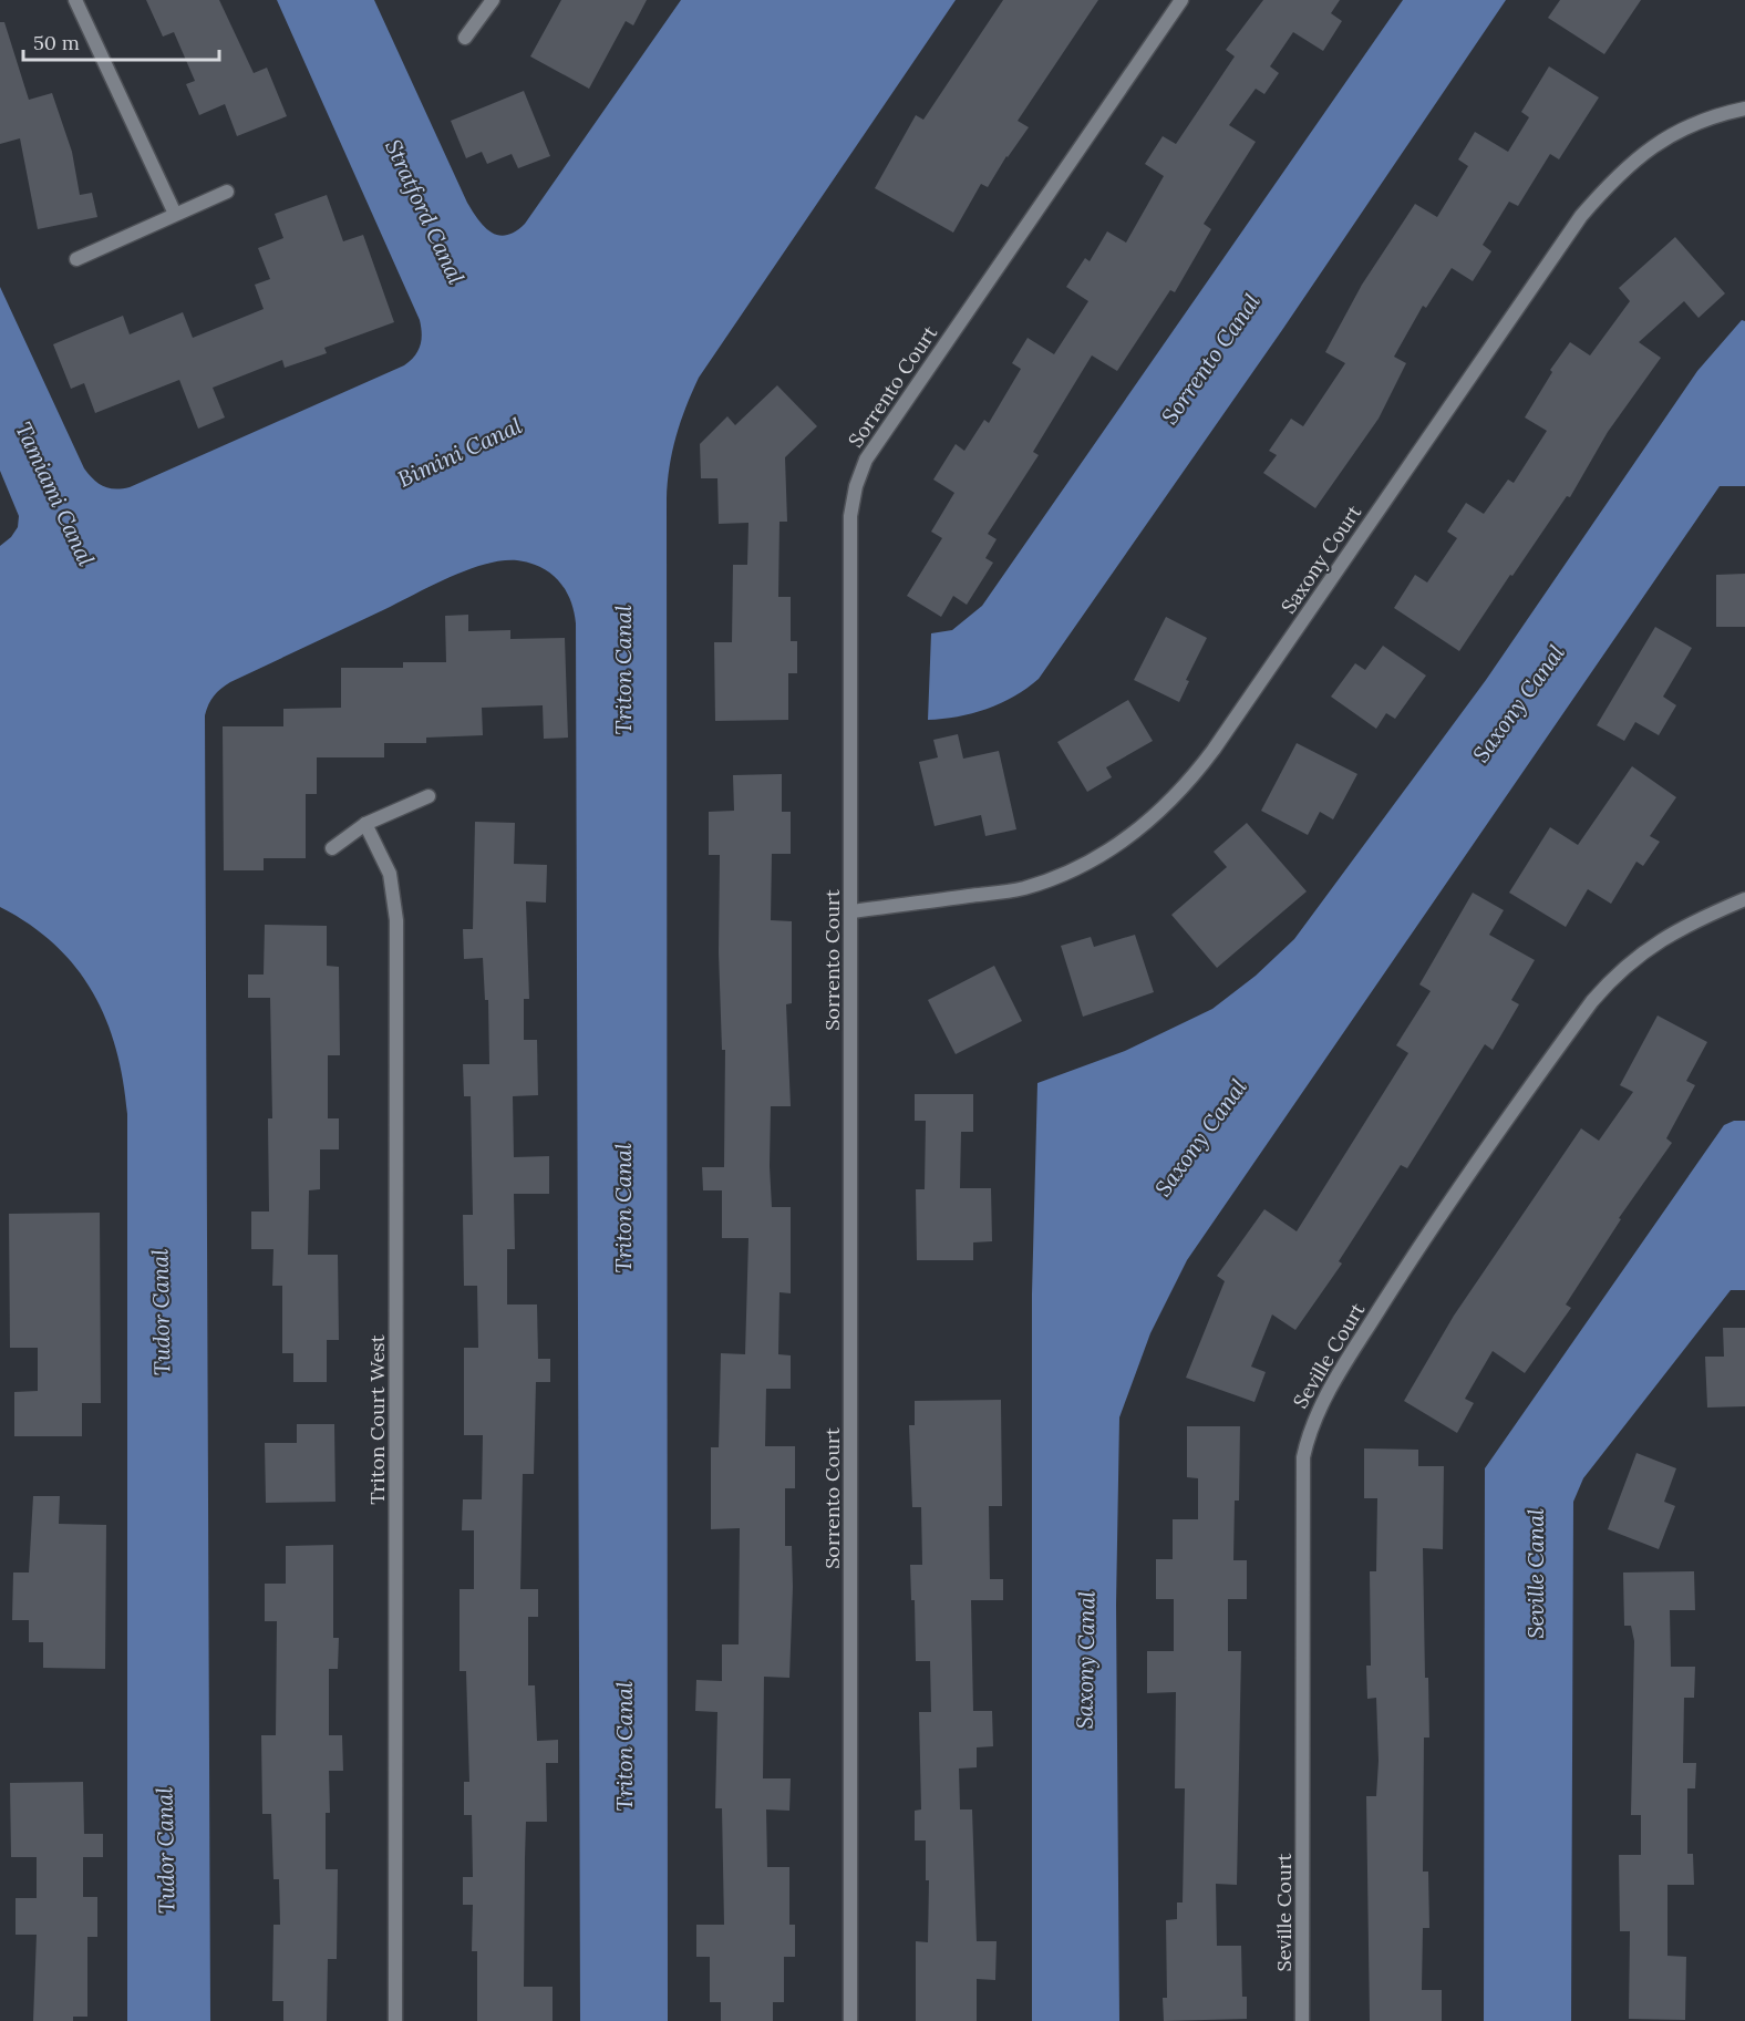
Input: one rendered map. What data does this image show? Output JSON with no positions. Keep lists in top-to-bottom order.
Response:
{
  "streets": {
    "street": [
      "Sorrento Court",
      "Saxony Court",
      "Seville Court",
      "Triton Court West"
    ]
  },
  "crossings": [
    ["Sorrento Court", "Saxony Court"]
  ],
  "water": [
    "Stratford Canal",
    "Sorrento Canal",
    "Bimini Canal",
    "Tamiami Canal",
    "Triton Canal",
    "Saxony Canal",
    "Tudor Canal",
    "Seville Canal"
  ],
  "scale_bar": "50 m"
}
